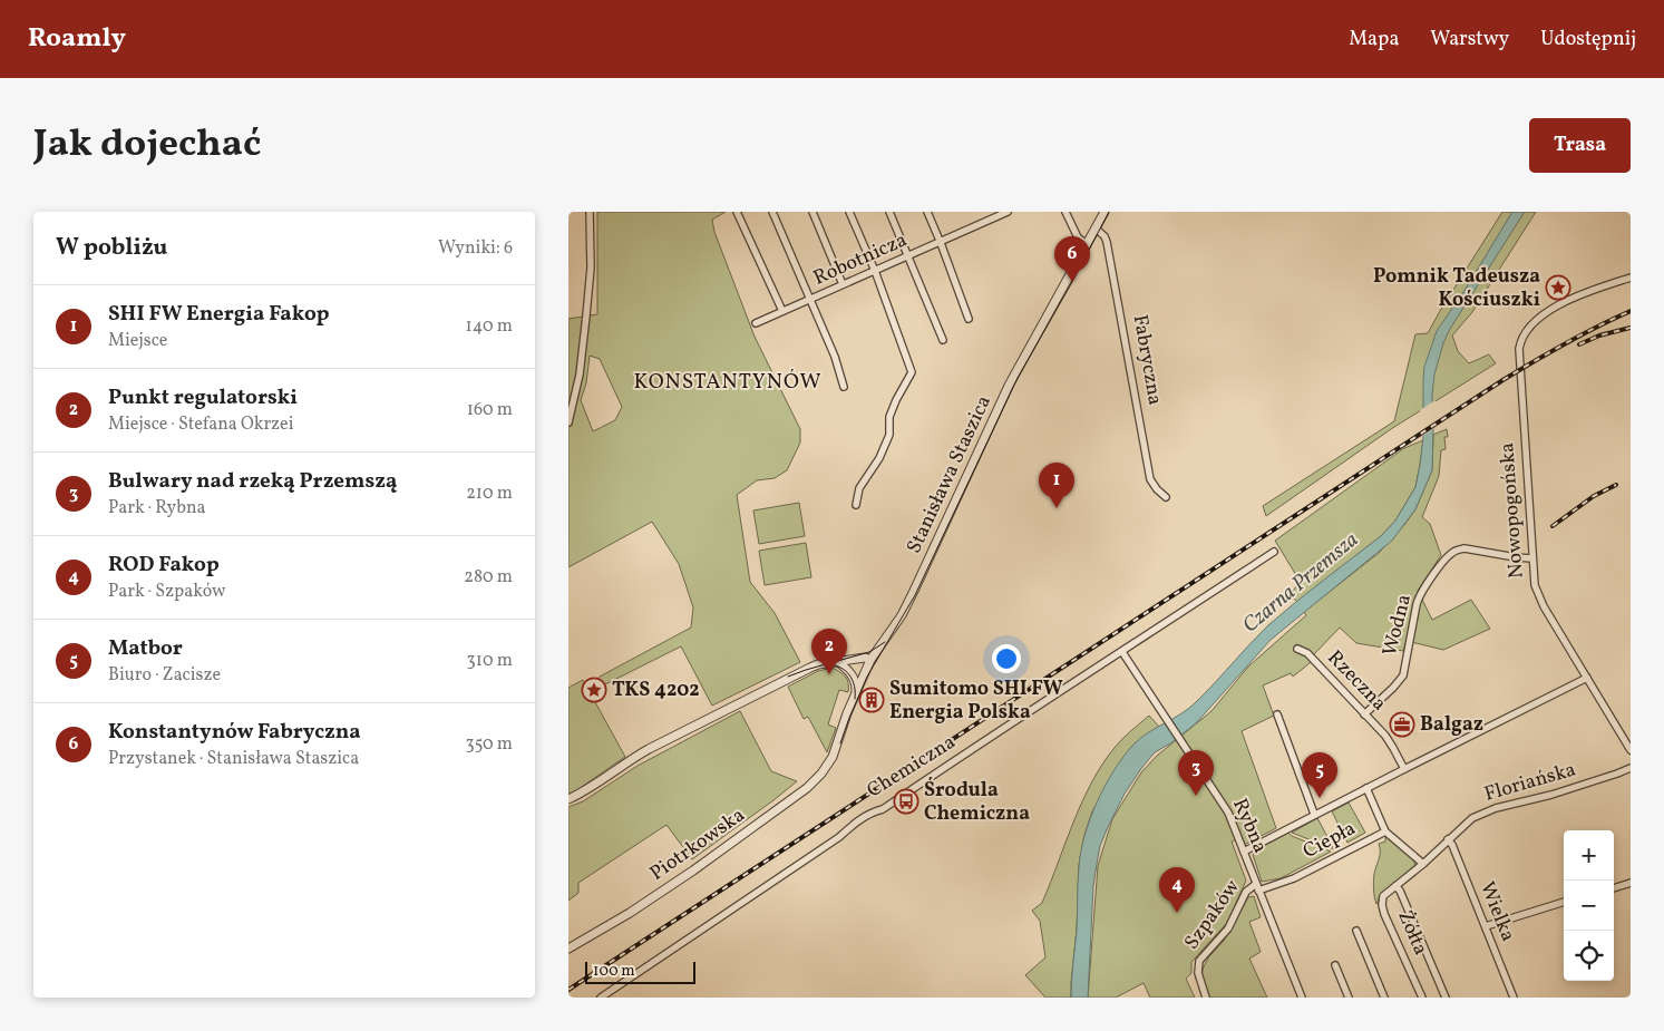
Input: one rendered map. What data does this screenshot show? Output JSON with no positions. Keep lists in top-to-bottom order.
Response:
{
  "streets": {
    "street": [
      "Robotnicza",
      "Fabryczna",
      "Stanisława Staszica",
      "Nowopogońska",
      "Wodna",
      "Rzeczna",
      "Chemiczna",
      "Floriańska",
      "Rybna",
      "Ciepła",
      "Piotrkowska",
      "Wielka",
      "Szpaków",
      "Żółta"
    ]
  },
  "crossings": [
    ["Fabryczna", "Stanisława Staszica"],
    ["Stanisława Staszica", "Piotrkowska"],
    ["Nowopogońska", "Wodna"],
    ["Wodna", "Rzeczna"],
    ["Chemiczna", "Rybna"],
    ["Floriańska", "Wielka"],
    ["Floriańska", "Żółta"],
    ["Rybna", "Ciepła"],
    ["Rybna", "Szpaków"],
    ["Ciepła", "Szpaków"]
  ],
  "districts": ["KONSTANTYNÓW"],
  "water": ["Czarna Przemsza"],
  "places": {
    "place": ["Pomnik Tadeusza Kościuszki", "TKS 4202"],
    "building": ["Sumitomo SHI FW Energia Polska"],
    "office": ["Balgaz"],
    "bus stop": ["Środula Chemiczna"]
  },
  "scale_bar": "100 m",
  "page": {
    "header": "Roamly",
    "nav": ["Mapa", "Warstwy", "Udostępnij"],
    "title": "Jak dojechać",
    "buttons": "Trasa",
    "heading": ["W pobliżu", "Wyniki: 6"],
    "pins": [
      "6",
      "1",
      "2",
      "3",
      "5",
      "4"
    ],
    "list": [
      {
        "mark": "1",
        "name": "SHI FW Energia Fakop",
        "note": "Miejsce",
        "value": "140 m"
      },
      {
        "mark": "2",
        "name": "Punkt regulatorski",
        "note": "Miejsce · Stefana Okrzei",
        "value": "160 m"
      },
      {
        "mark": "3",
        "name": "Bulwary nad rzeką Przemszą",
        "note": "Park · Rybna",
        "value": "210 m"
      },
      {
        "mark": "4",
        "name": "ROD Fakop",
        "note": "Park · Szpaków",
        "value": "280 m"
      },
      {
        "mark": "5",
        "name": "Matbor",
        "note": "Biuro · Zacisze",
        "value": "310 m"
      },
      {
        "mark": "6",
        "name": "Konstantynów Fabryczna",
        "note": "Przystanek · Stanisława Staszica",
        "value": "350 m"
      }
    ],
    "map_buttons": ["+", "−"],
    "scale": "100 m"
  }
}
